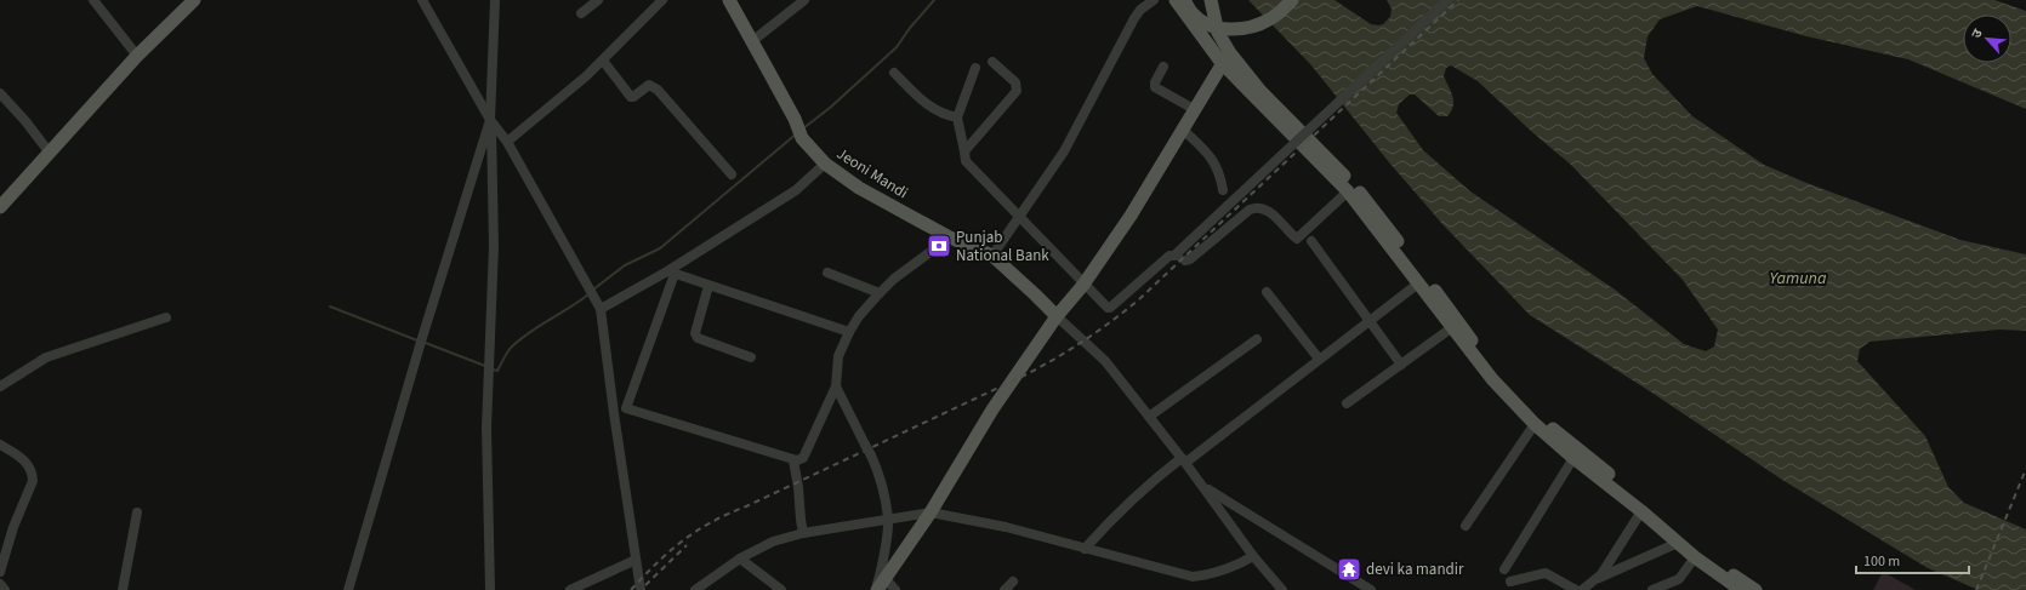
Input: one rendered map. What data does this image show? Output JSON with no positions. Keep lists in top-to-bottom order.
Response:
{
  "streets": {
    "main road": ["Jeoni Mandi"]
  },
  "water": ["Yamuna"],
  "places": {
    "bank": ["Punjab National Bank"],
    "temple": ["devi ka mandir"]
  },
  "scale_bar": "100 m",
  "north": "top left"
}
